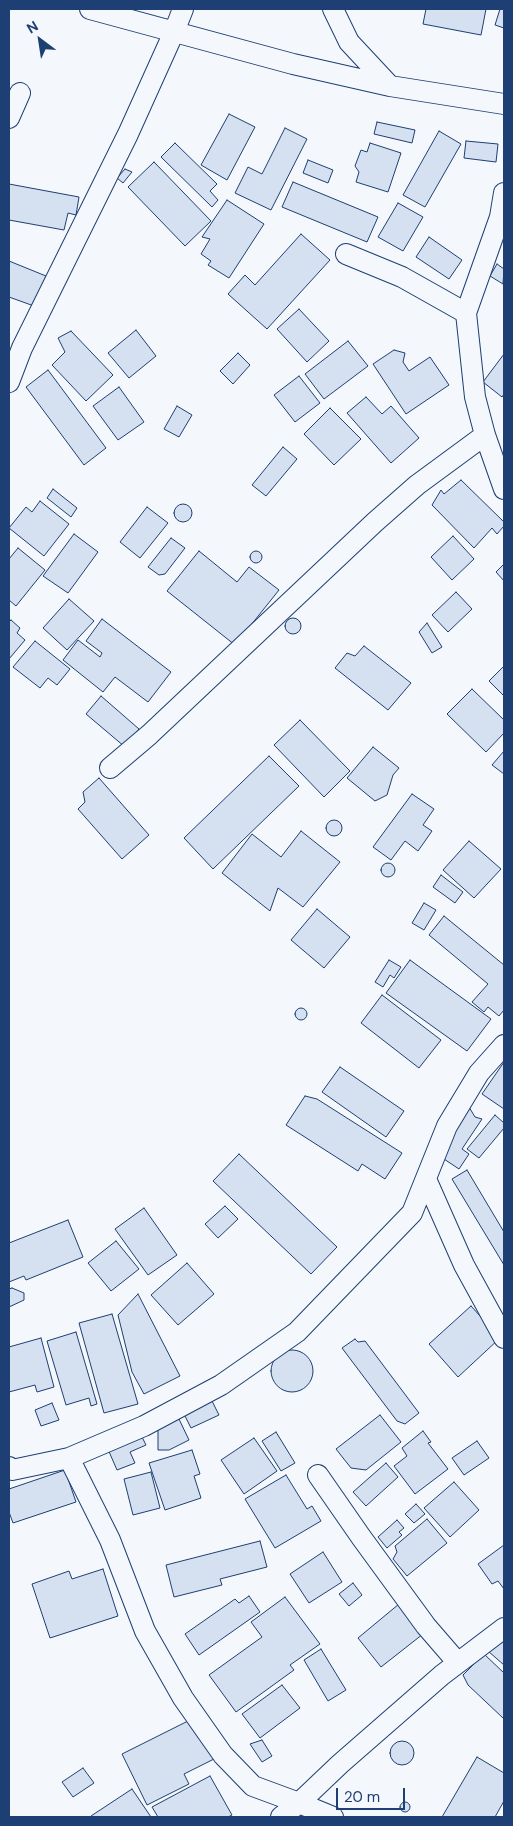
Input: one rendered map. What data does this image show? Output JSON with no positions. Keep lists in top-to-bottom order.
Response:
{
  "scale_bar": "20 m",
  "north": "top left"
}
